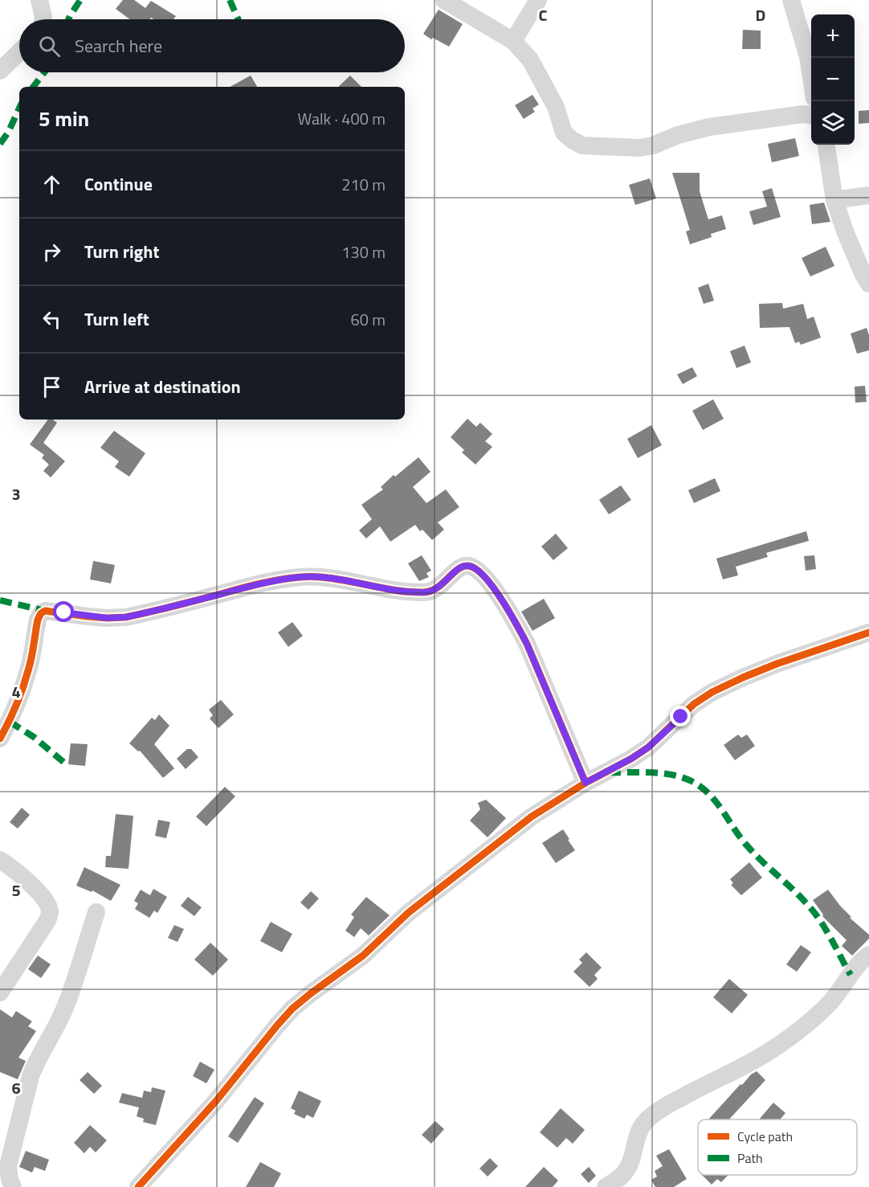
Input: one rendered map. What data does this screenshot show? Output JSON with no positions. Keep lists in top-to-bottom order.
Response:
{
  "legend": ["Cycle path", "Path"],
  "page": {
    "map_buttons": ["+", "−"],
    "search": "Search here",
    "heading": ["5 min", "Walk · 400 m"],
    "list": [
      ["Continue", "210 m"],
      ["Turn right", "130 m"],
      ["Turn left", "60 m"],
      "Arrive at destination"
    ]
  },
  "grid": {
    "columns": ["C", "D"],
    "rows": [
      "3",
      "4",
      "5",
      "6"
    ]
  }
}
